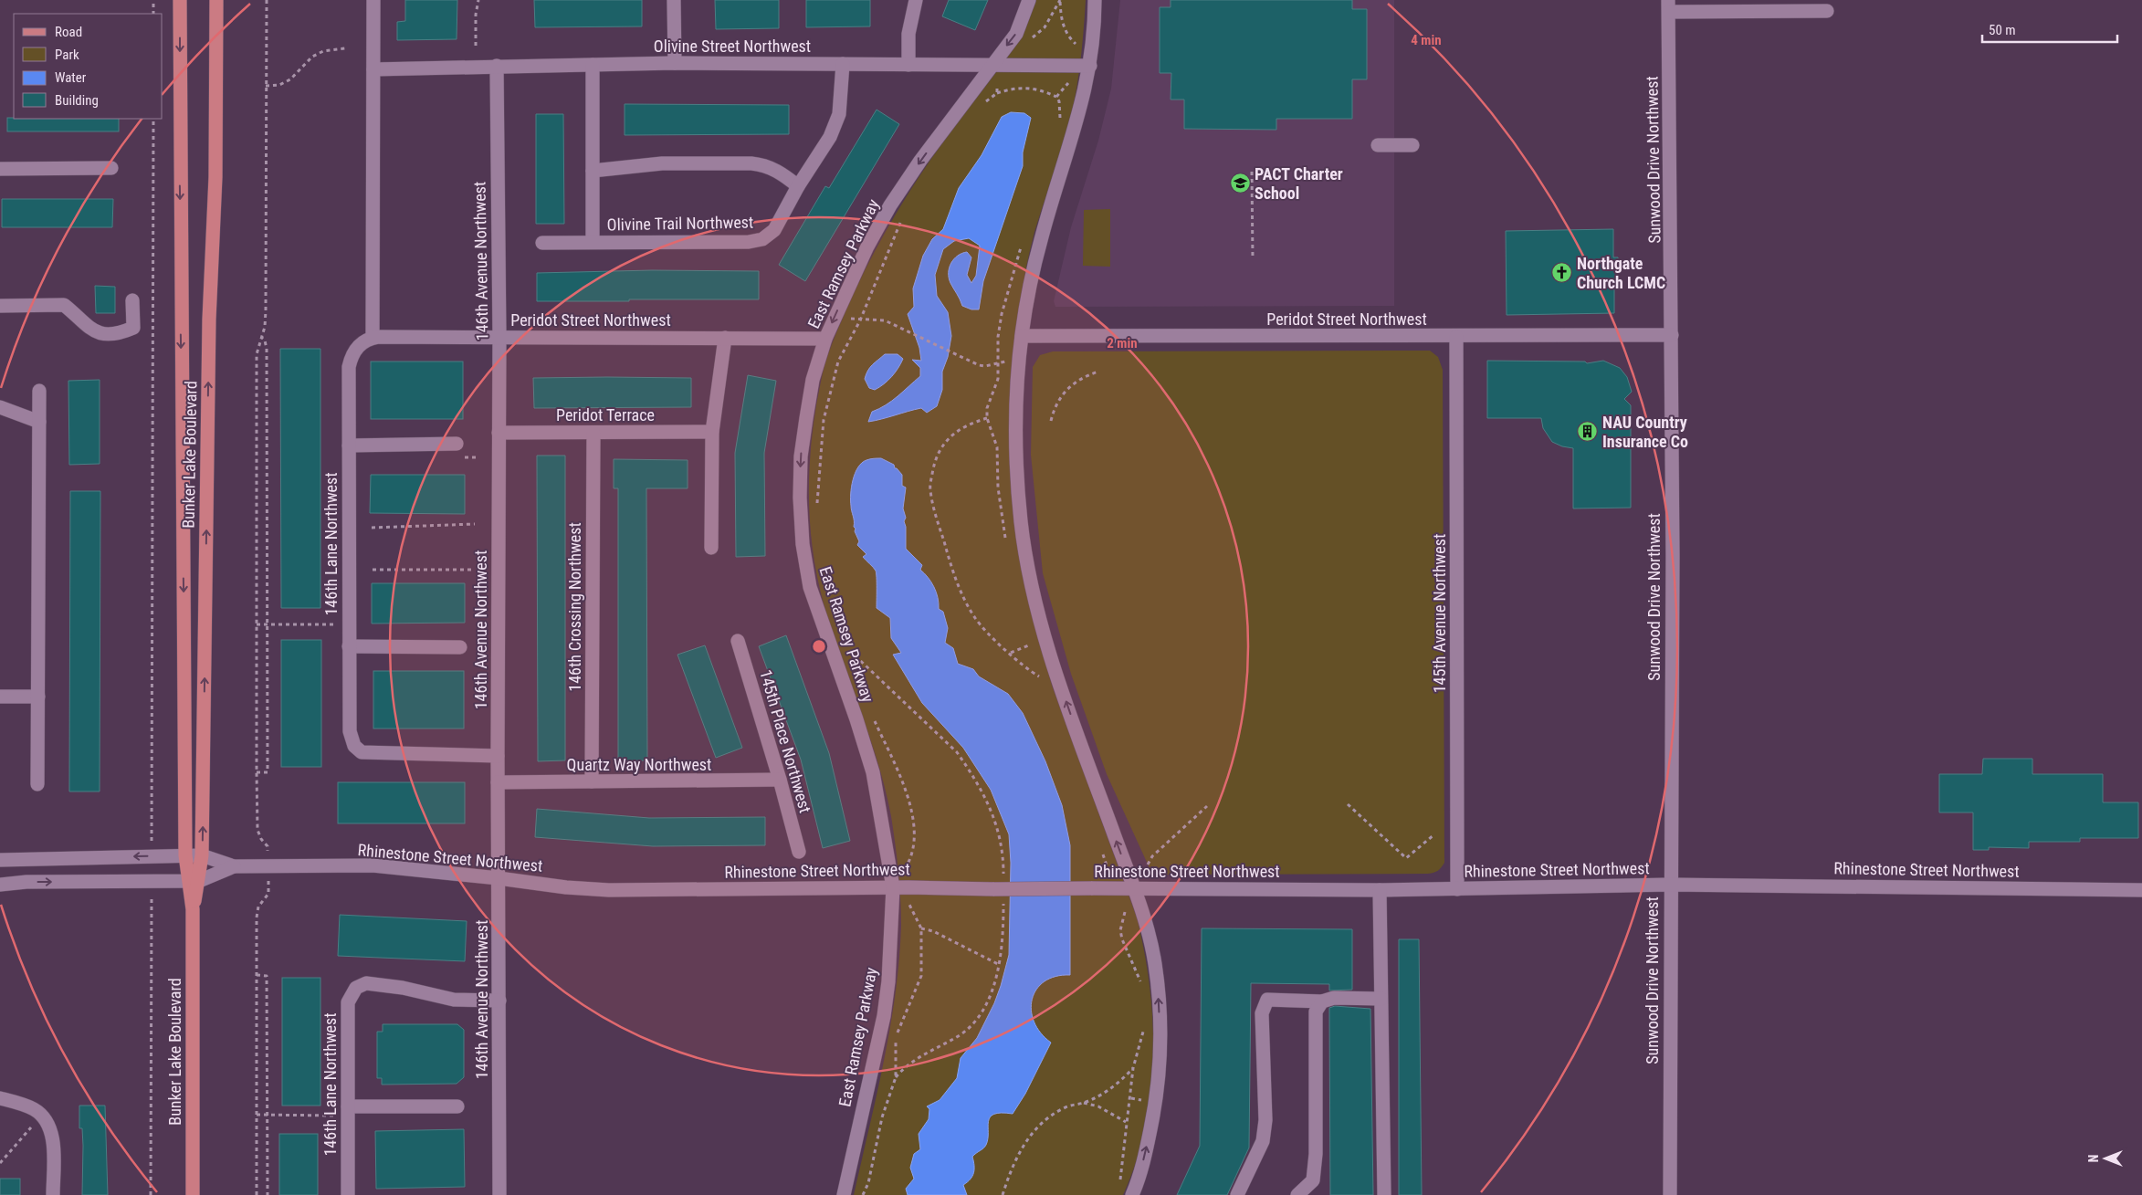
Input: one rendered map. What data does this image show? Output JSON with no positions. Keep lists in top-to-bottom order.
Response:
{
  "streets": {
    "main road": ["Bunker Lake Boulevard"],
    "street": [
      "Olivine Street Northwest",
      "Sunwood Drive Northwest",
      "Olivine Trail Northwest",
      "146th Avenue Northwest",
      "East Ramsey Parkway",
      "Peridot Street Northwest",
      "Peridot Terrace",
      "146th Lane Northwest",
      "146th Crossing Northwest",
      "145th Avenue Northwest",
      "145th Place Northwest",
      "Quartz Way Northwest",
      "Rhinestone Street Northwest"
    ]
  },
  "crossings": [
    ["Olivine Street Northwest", "Olivine Trail Northwest"],
    ["Olivine Street Northwest", "146th Avenue Northwest"],
    ["Olivine Street Northwest", "East Ramsey Parkway"],
    ["Sunwood Drive Northwest", "Peridot Street Northwest"],
    ["Sunwood Drive Northwest", "Rhinestone Street Northwest"],
    ["146th Avenue Northwest", "Peridot Street Northwest"],
    ["146th Avenue Northwest", "Peridot Terrace"],
    ["146th Avenue Northwest", "146th Lane Northwest"],
    ["146th Avenue Northwest", "Quartz Way Northwest"],
    ["146th Avenue Northwest", "Rhinestone Street Northwest"],
    ["East Ramsey Parkway", "Peridot Street Northwest"],
    ["East Ramsey Parkway", "Rhinestone Street Northwest"],
    ["Peridot Street Northwest", "146th Lane Northwest"],
    ["Peridot Street Northwest", "145th Avenue Northwest"],
    ["Peridot Terrace", "146th Crossing Northwest"],
    ["Bunker Lake Boulevard", "Rhinestone Street Northwest"],
    ["146th Crossing Northwest", "Quartz Way Northwest"],
    ["145th Avenue Northwest", "Rhinestone Street Northwest"],
    ["145th Place Northwest", "Quartz Way Northwest"]
  ],
  "places": {
    "school or university": ["PACT Charter School"],
    "church": ["Northgate Church LCMC"],
    "building": ["NAU Country Insurance Co"]
  },
  "legend": [
    "Road",
    "Park",
    "Water",
    "Building"
  ],
  "scale_bar": "50 m",
  "north": "left",
  "rings": ["4 min", "2 min"]
}
